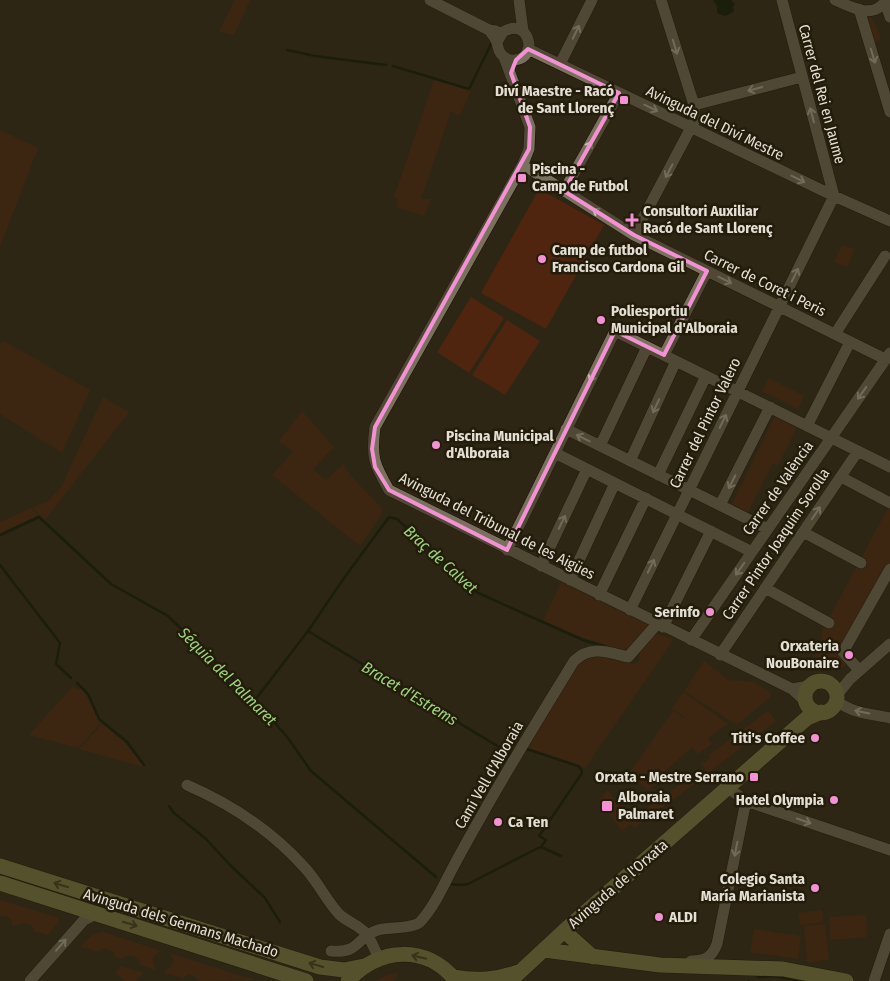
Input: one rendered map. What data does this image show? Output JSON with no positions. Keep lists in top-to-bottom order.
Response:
{
  "streets": {
    "main road": ["Avinguda de l'Orxata", "Avinguda dels Germans Machado"],
    "street": [
      "Carrer del Rei en Jaume",
      "Avinguda del Diví Mestre",
      "Carrer de Coret i Peris",
      "Carrer del Pintor Valero",
      "Carrer de València",
      "Avinguda del Tribunal de les Aigües",
      "Carrer Pintor Joaquim Sorolla",
      "Camí Vell d'Alboraia"
    ]
  },
  "crossings": [
    ["Carrer del Rei en Jaume", "Avinguda del Diví Mestre"],
    ["Carrer del Rei en Jaume", "Carrer del Pintor Valero"],
    ["Avinguda del Diví Mestre", "Carrer del Pintor Valero"],
    ["Avinguda del Diví Mestre", "Avinguda del Tribunal de les Aigües"],
    ["Carrer de Coret i Peris", "Carrer del Pintor Valero"],
    ["Carrer de Coret i Peris", "Carrer de València"],
    ["Carrer del Pintor Valero", "Avinguda del Tribunal de les Aigües"],
    ["Carrer de València", "Avinguda del Tribunal de les Aigües"],
    ["Avinguda del Tribunal de les Aigües", "Carrer Pintor Joaquim Sorolla"],
    ["Avinguda del Tribunal de les Aigües", "Camí Vell d'Alboraia"],
    ["Avinguda del Tribunal de les Aigües", "Avinguda de l'Orxata"]
  ],
  "one_way": ["Avinguda del Diví Mestre"],
  "water": ["Braç de Calvet", "Séquia del Palmaret", "Bracet d'Estrems"],
  "places": {
    "transit": [
      "Diví Maestre - Racó de Sant Llorenç",
      "Piscina - Camp de Futbol",
      "Orxata - Mestre Serrano",
      "Alboraia Palmaret"
    ],
    "health": ["Consultori Auxiliar Racó de Sant Llorenç"],
    "other": [
      "Camp de futbol Francisco Cardona Gil",
      "Poliesportiu Municipal d'Alboraia",
      "Piscina Municipal d'Alboraia",
      "Serinfo",
      "Orxateria NouBonaire",
      "Titi's Coffee",
      "Hotel Olympia",
      "Ca Ten",
      "Colegio Santa María Marianista",
      "ALDI"
    ]
  }
}
